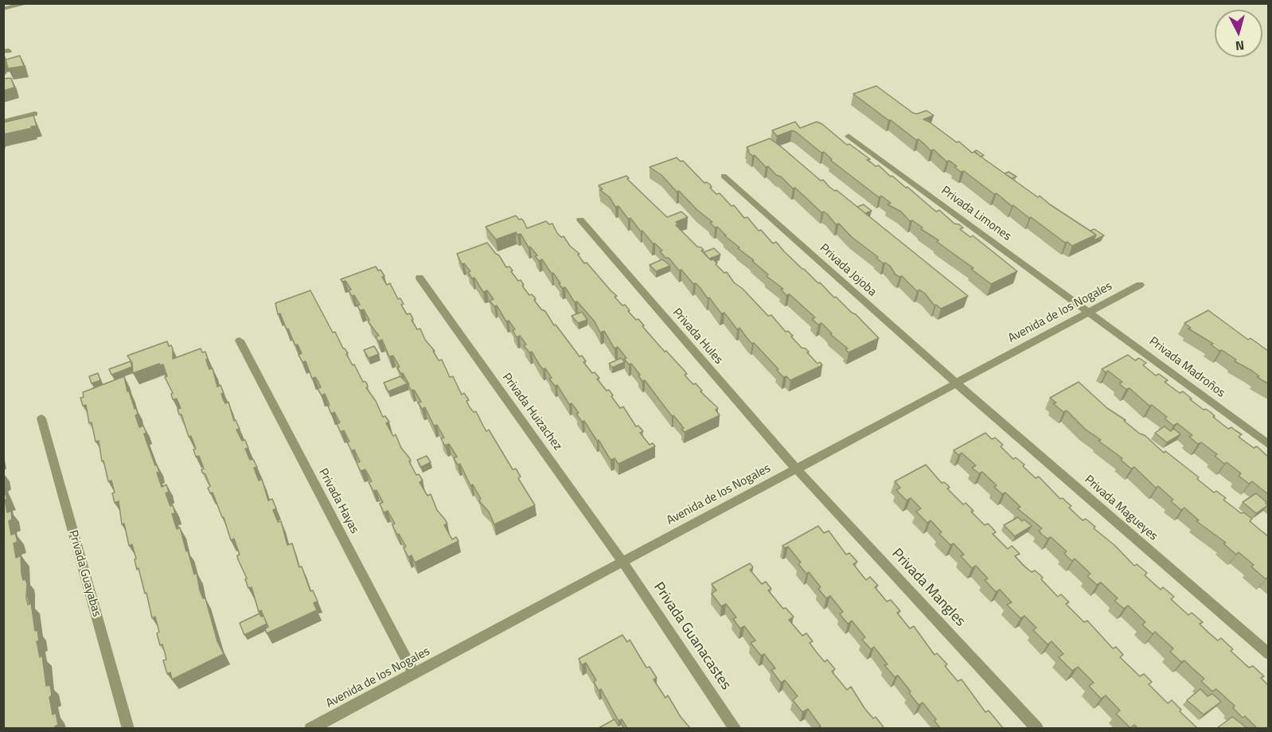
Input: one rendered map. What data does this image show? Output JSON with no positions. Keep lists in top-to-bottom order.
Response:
{
  "streets": {
    "street": [
      "Privada Limones",
      "Privada Jojoba",
      "Avenida de los Nogales",
      "Privada Hules",
      "Privada Madroños",
      "Privada Huizachez",
      "Privada Hayas",
      "Privada Magueyes",
      "Privada Guayabas",
      "Privada Mangles",
      "Privada Guanacastes"
    ]
  },
  "crossings": [
    ["Privada Limones", "Avenida de los Nogales"],
    ["Privada Limones", "Privada Madroños"],
    ["Privada Jojoba", "Avenida de los Nogales"],
    ["Privada Jojoba", "Privada Magueyes"],
    ["Avenida de los Nogales", "Privada Hules"],
    ["Avenida de los Nogales", "Privada Madroños"],
    ["Avenida de los Nogales", "Privada Huizachez"],
    ["Avenida de los Nogales", "Privada Hayas"],
    ["Avenida de los Nogales", "Privada Magueyes"],
    ["Avenida de los Nogales", "Privada Mangles"],
    ["Avenida de los Nogales", "Privada Guanacastes"],
    ["Privada Hules", "Privada Mangles"],
    ["Privada Huizachez", "Privada Guanacastes"]
  ],
  "north": "bottom"
}
